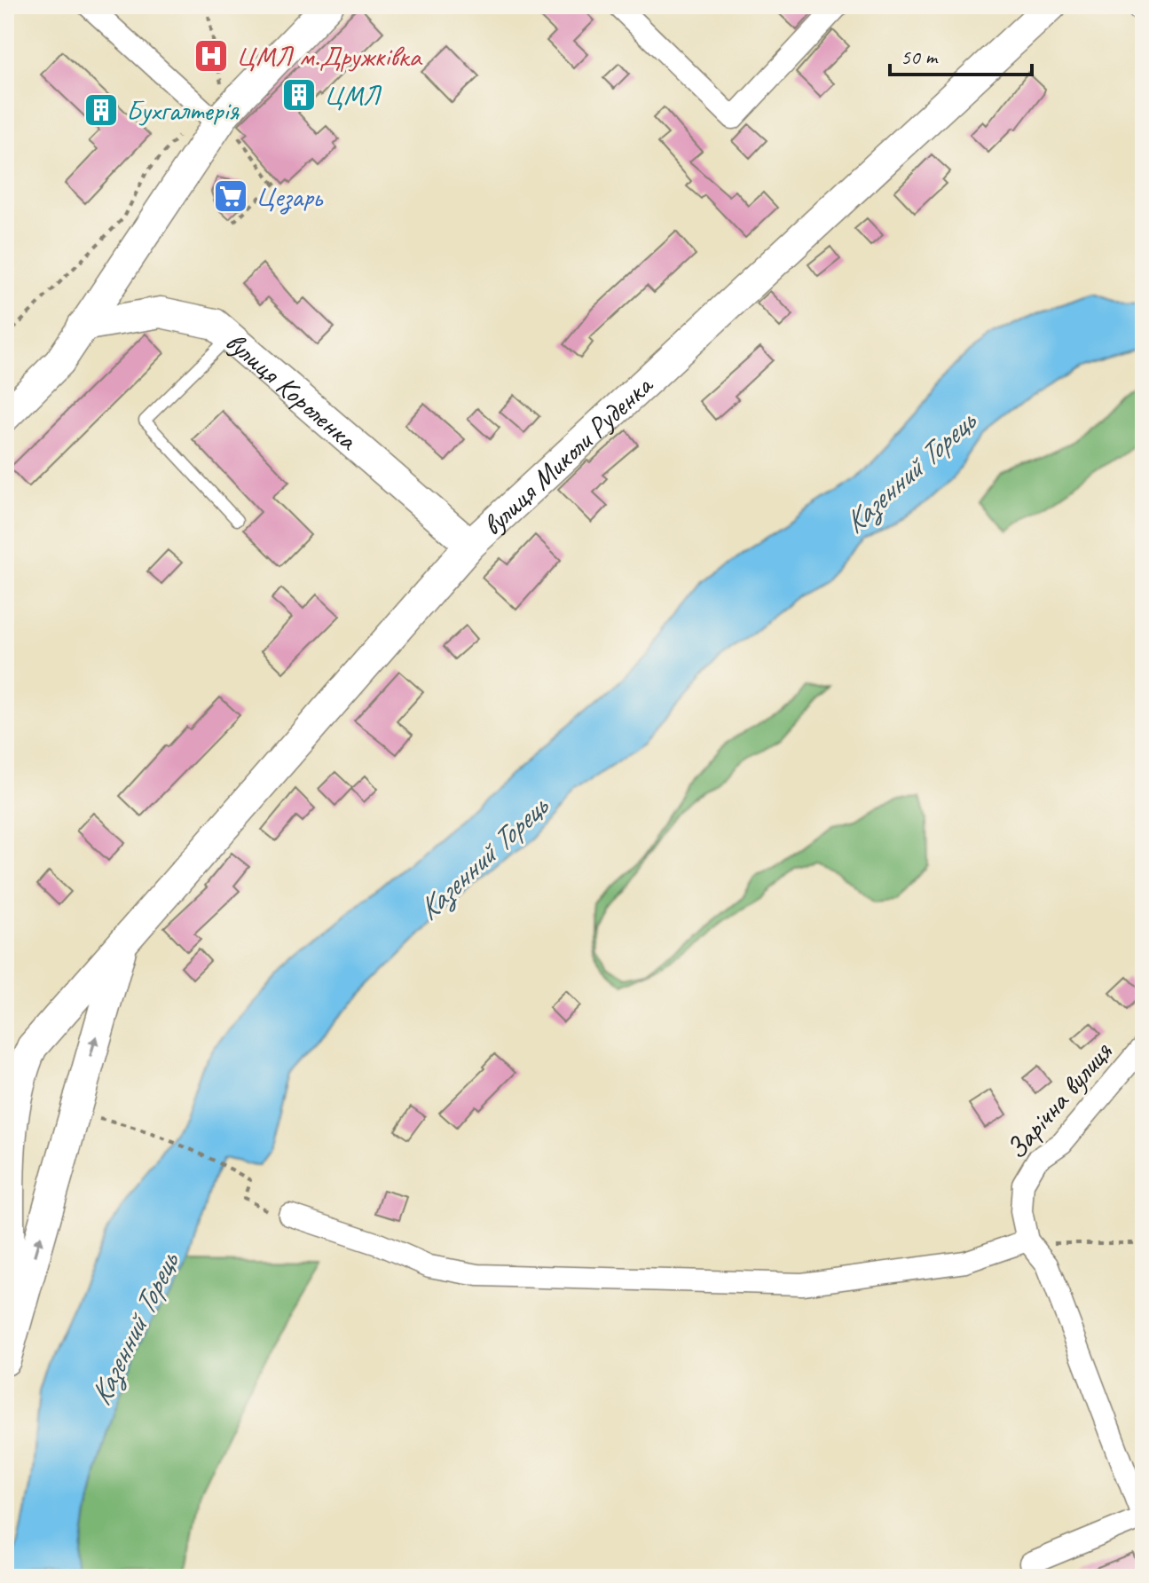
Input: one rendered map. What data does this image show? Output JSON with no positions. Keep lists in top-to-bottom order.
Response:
{
  "streets": {
    "street": ["вулиця Короленка", "вулиця Миколи Руденка", "Зарічна вулиця"]
  },
  "crossings": [
    ["вулиця Короленка", "вулиця Миколи Руденка"]
  ],
  "water": ["Казенний Торець"],
  "places": {
    "hospital": ["ЦМЛ м.Дружківка"],
    "building": ["ЦМЛ", "Бухгалтерія"],
    "supermarket": ["Цезарь"]
  },
  "scale_bar": "50 m"
}
